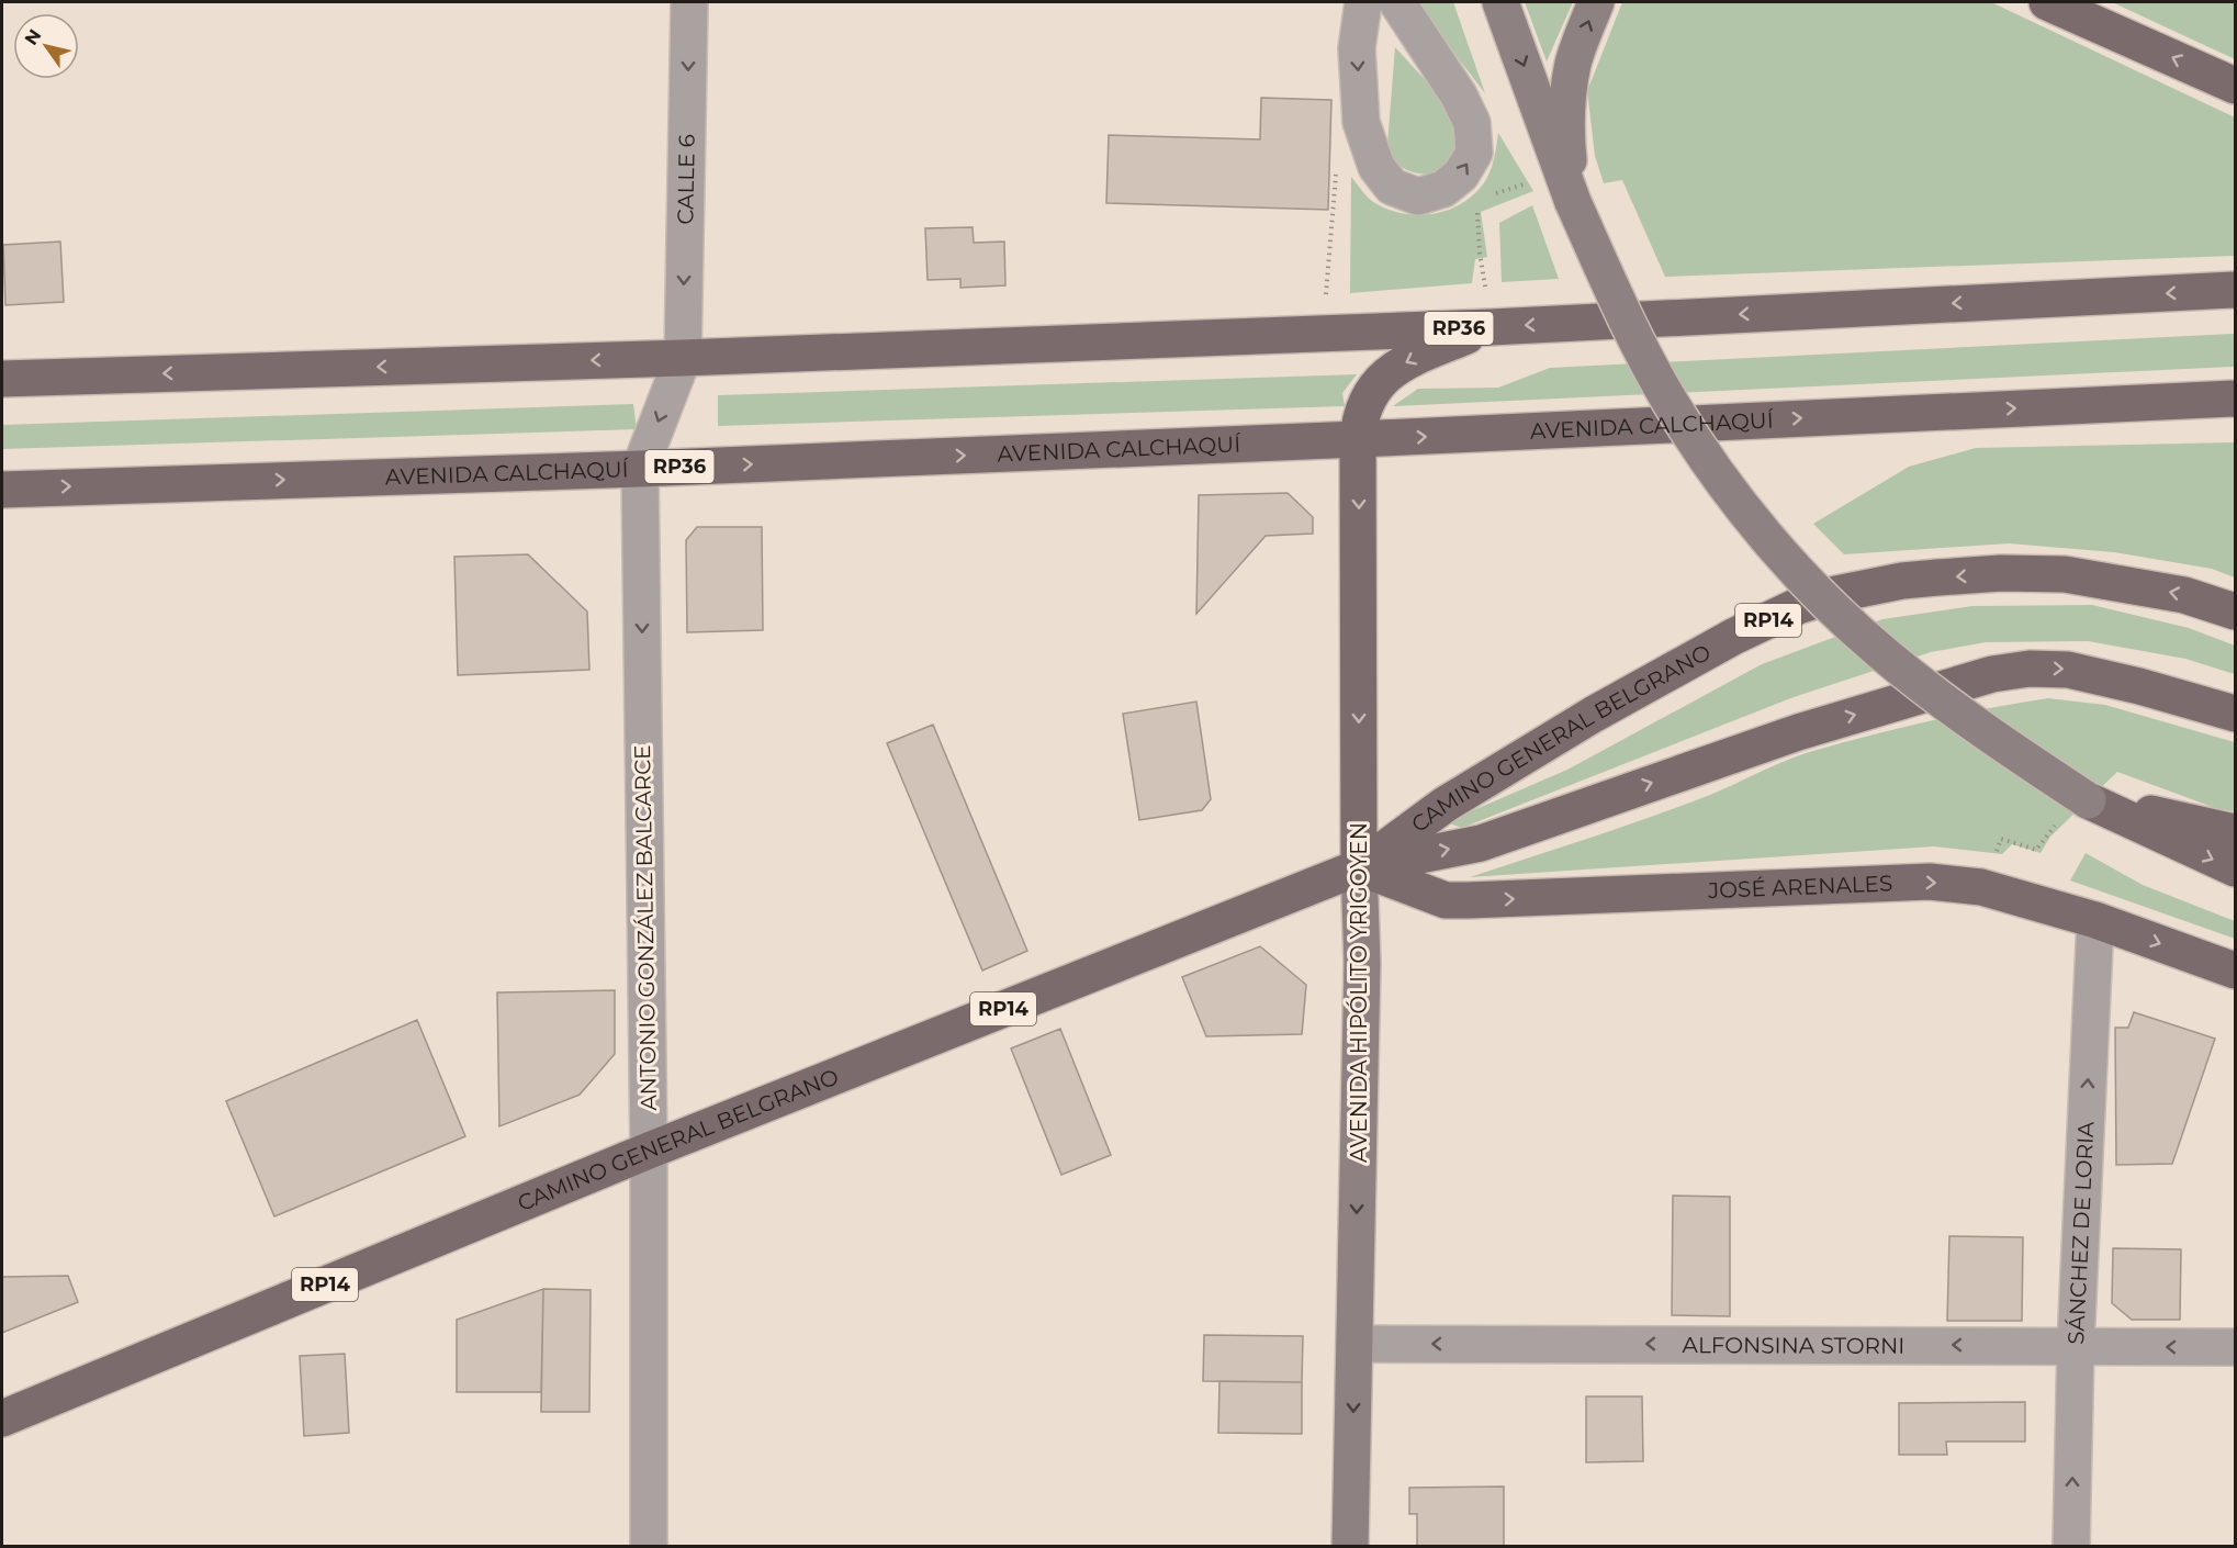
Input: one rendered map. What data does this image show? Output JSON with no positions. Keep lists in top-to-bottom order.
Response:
{
  "streets": {
    "main road": [
      "RP36",
      "AVENIDA CALCHAQUÍ",
      "RP14",
      "CAMINO GENERAL BELGRANO",
      "JOSÉ ARENALES",
      "AVENIDA HIPÓLITO YRIGOYEN"
    ],
    "street": [
      "CALLE 6",
      "ANTONIO GONZÁLEZ BALCARCE",
      "SÁNCHEZ DE LORIA",
      "ALFONSINA STORNI"
    ]
  },
  "crossings": [
    ["CALLE 6", "RP36"],
    ["CALLE 6", "ANTONIO GONZÁLEZ BALCARCE"],
    ["RP36", "ANTONIO GONZÁLEZ BALCARCE"],
    ["RP36", "AVENIDA HIPÓLITO YRIGOYEN"],
    ["AVENIDA CALCHAQUÍ", "ANTONIO GONZÁLEZ BALCARCE"],
    ["AVENIDA CALCHAQUÍ", "AVENIDA HIPÓLITO YRIGOYEN"],
    ["CAMINO GENERAL BELGRANO", "JOSÉ ARENALES"],
    ["CAMINO GENERAL BELGRANO", "ANTONIO GONZÁLEZ BALCARCE"],
    ["CAMINO GENERAL BELGRANO", "AVENIDA HIPÓLITO YRIGOYEN"],
    ["JOSÉ ARENALES", "AVENIDA HIPÓLITO YRIGOYEN"],
    ["JOSÉ ARENALES", "SÁNCHEZ DE LORIA"],
    ["AVENIDA HIPÓLITO YRIGOYEN", "ALFONSINA STORNI"],
    ["SÁNCHEZ DE LORIA", "ALFONSINA STORNI"]
  ],
  "one_way": [
    "CALLE 6",
    "ANTONIO GONZÁLEZ BALCARCE",
    "AVENIDA HIPÓLITO YRIGOYEN",
    "SÁNCHEZ DE LORIA",
    "ALFONSINA STORNI"
  ],
  "north": "top left"
}
